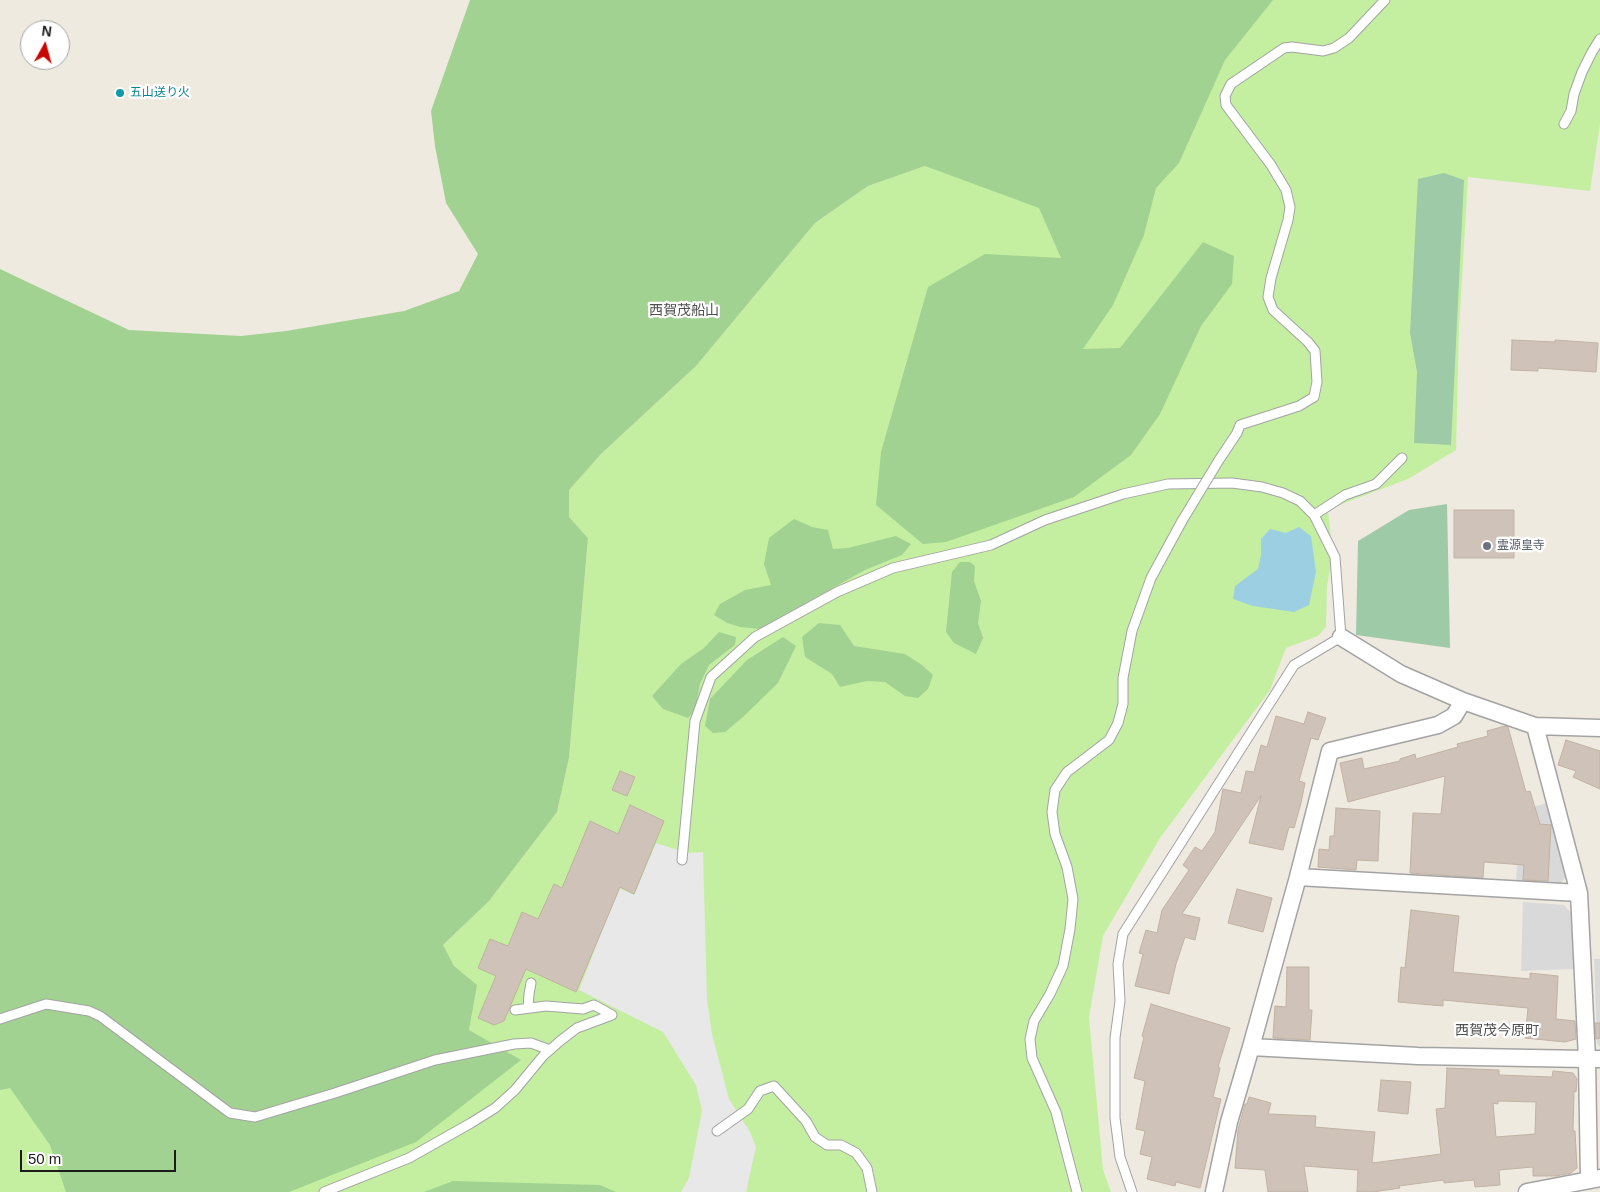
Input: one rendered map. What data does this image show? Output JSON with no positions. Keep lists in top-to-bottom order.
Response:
{
  "districts": ["西賀茂船山", "西賀茂今原町"],
  "places": ["五山送り火", "霊源皇寺"],
  "scale_bar": "50 m",
  "north": "top"
}
